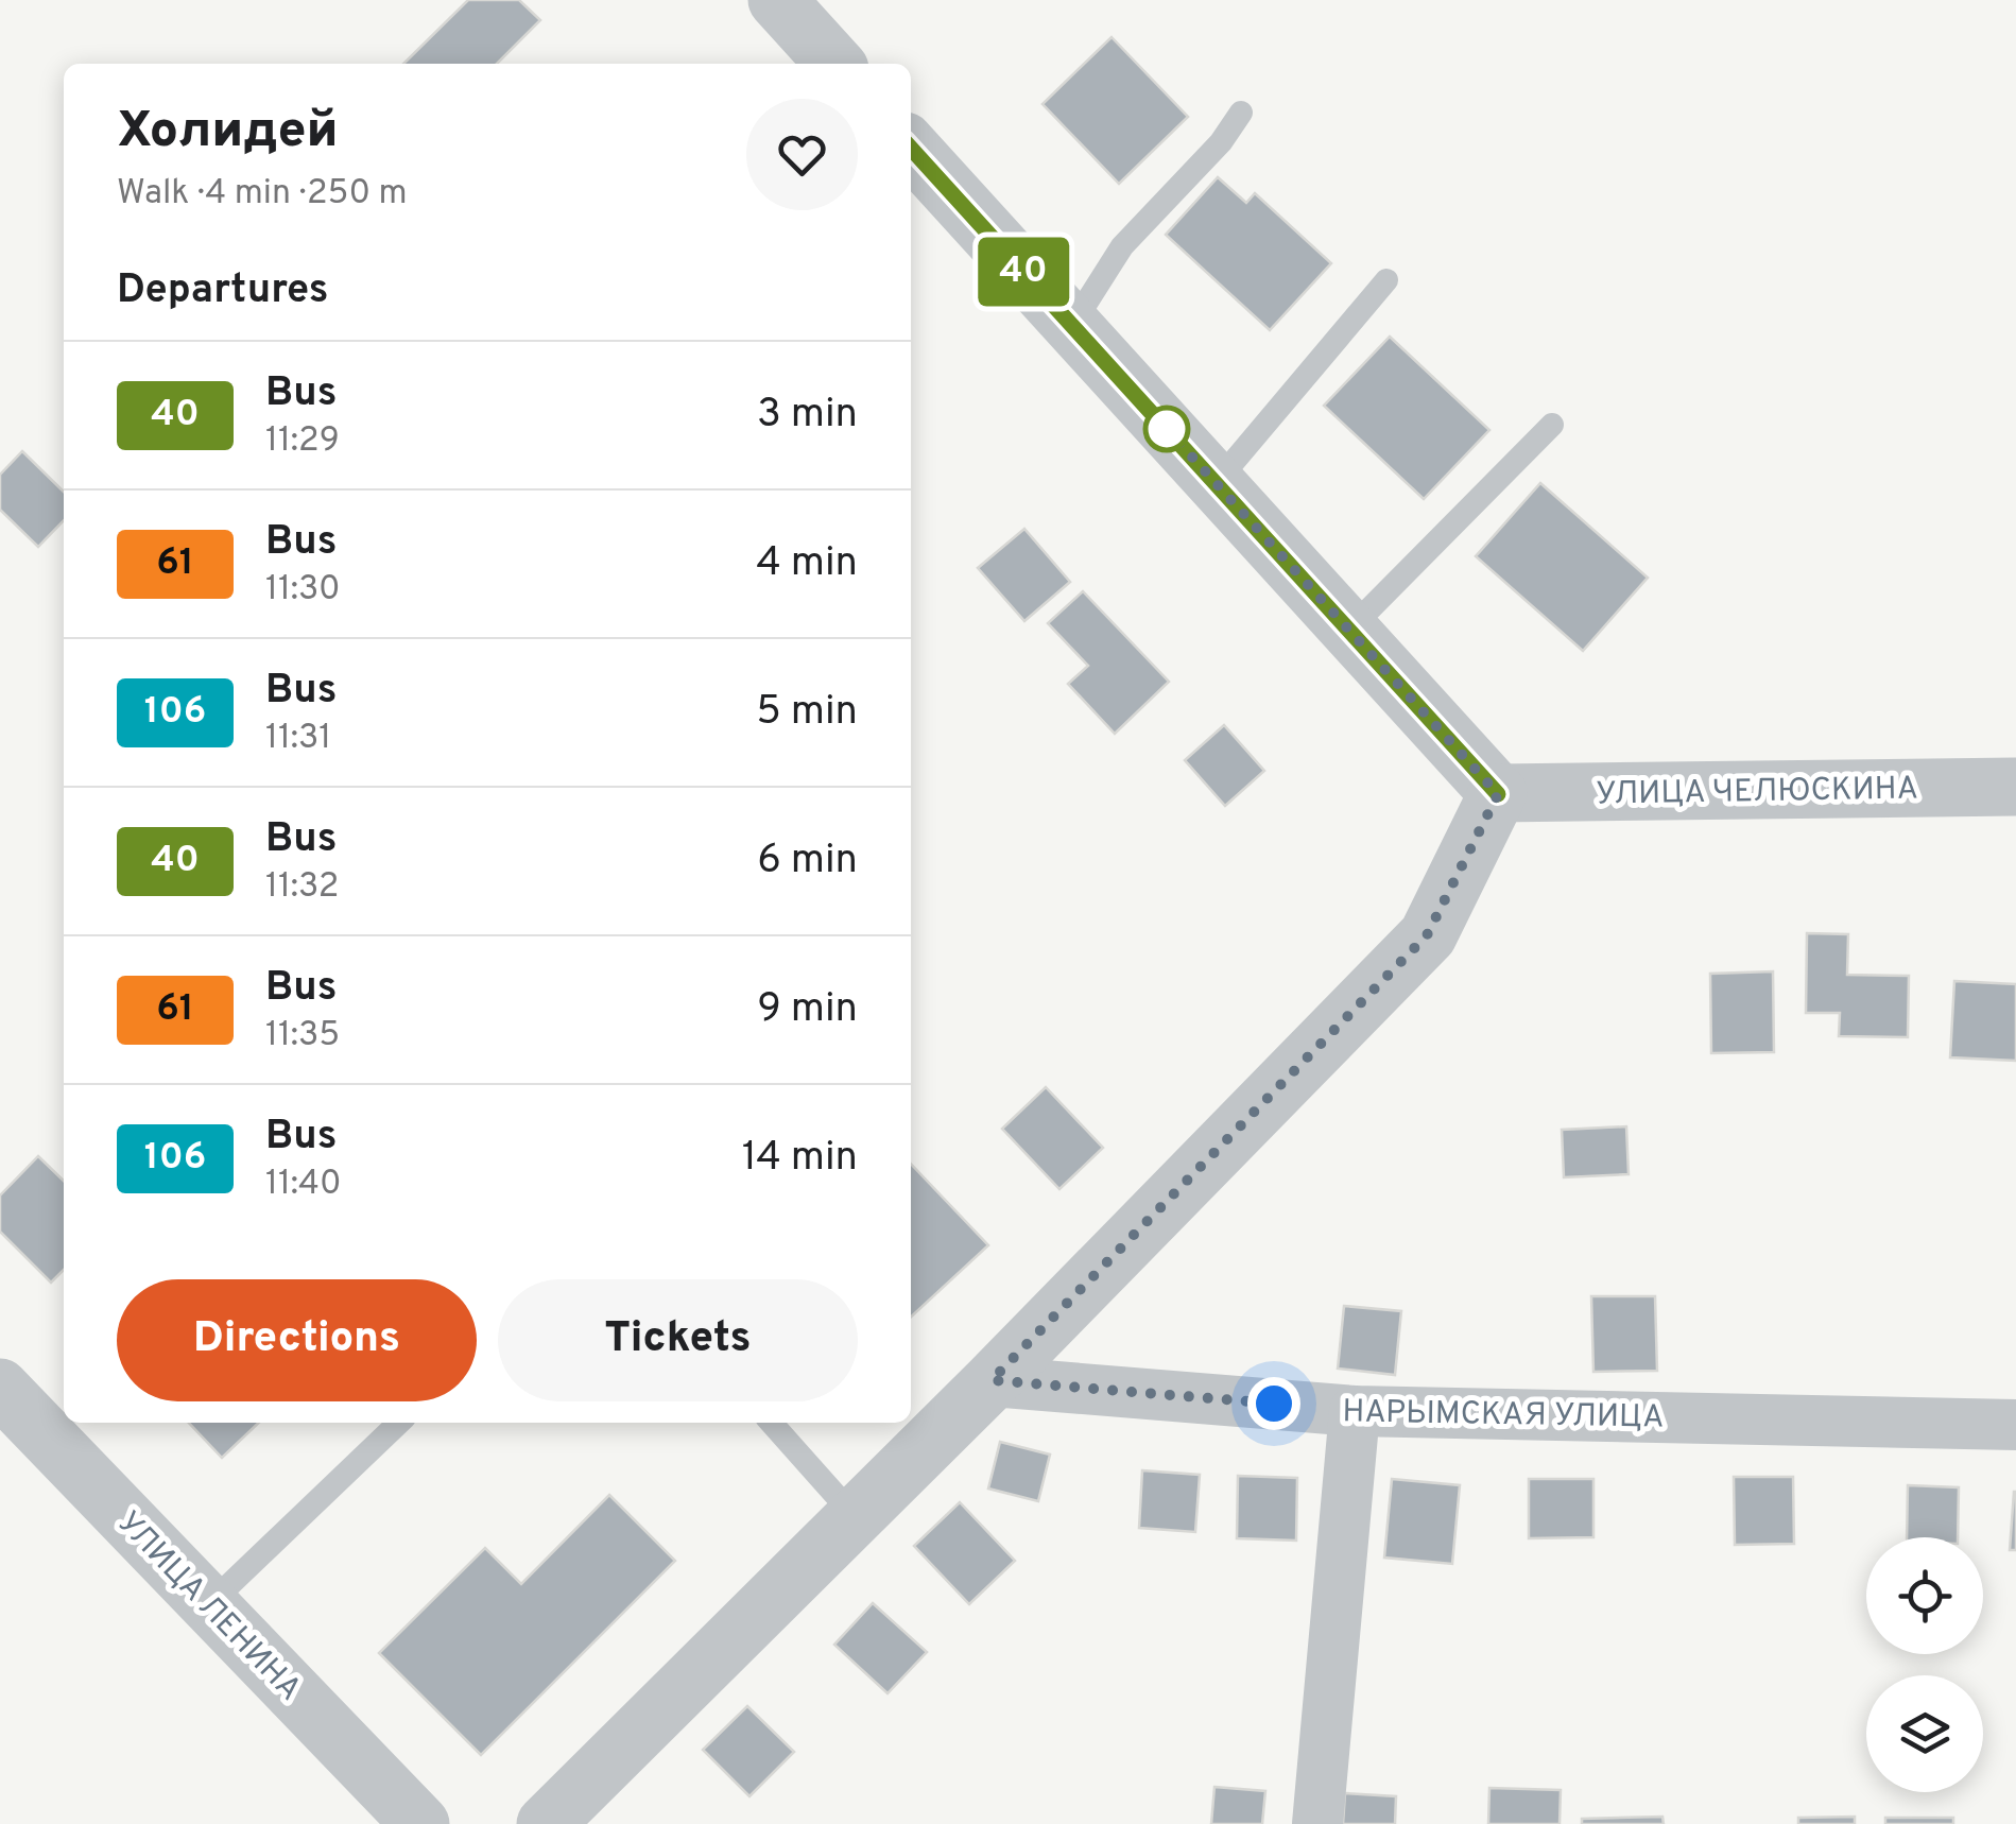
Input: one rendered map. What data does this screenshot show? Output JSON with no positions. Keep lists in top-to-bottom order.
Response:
{
  "streets": {
    "street": ["УЛИЦА ЧЕЛЮСКИНА", "НАРЫМСКАЯ УЛИЦА", "УЛИЦА ЛЕНИНА"]
  },
  "lines": ["bus line 40"],
  "page": {
    "on_map": "40",
    "heading": [
      ["Холидей", "Walk · 4 min · 250 m"],
      "Departures"
    ],
    "list": [
      {
        "mark": "40",
        "name": "Bus",
        "note": "11:29",
        "value": "3 min"
      },
      {
        "mark": "61",
        "name": "Bus",
        "note": "11:30",
        "value": "4 min"
      },
      {
        "mark": "106",
        "name": "Bus",
        "note": "11:31",
        "value": "5 min"
      },
      {
        "mark": "40",
        "name": "Bus",
        "note": "11:32",
        "value": "6 min"
      },
      {
        "mark": "61",
        "name": "Bus",
        "note": "11:35",
        "value": "9 min"
      },
      {
        "mark": "106",
        "name": "Bus",
        "note": "11:40",
        "value": "14 min"
      }
    ],
    "buttons": ["Directions", "Tickets"]
  }
}
